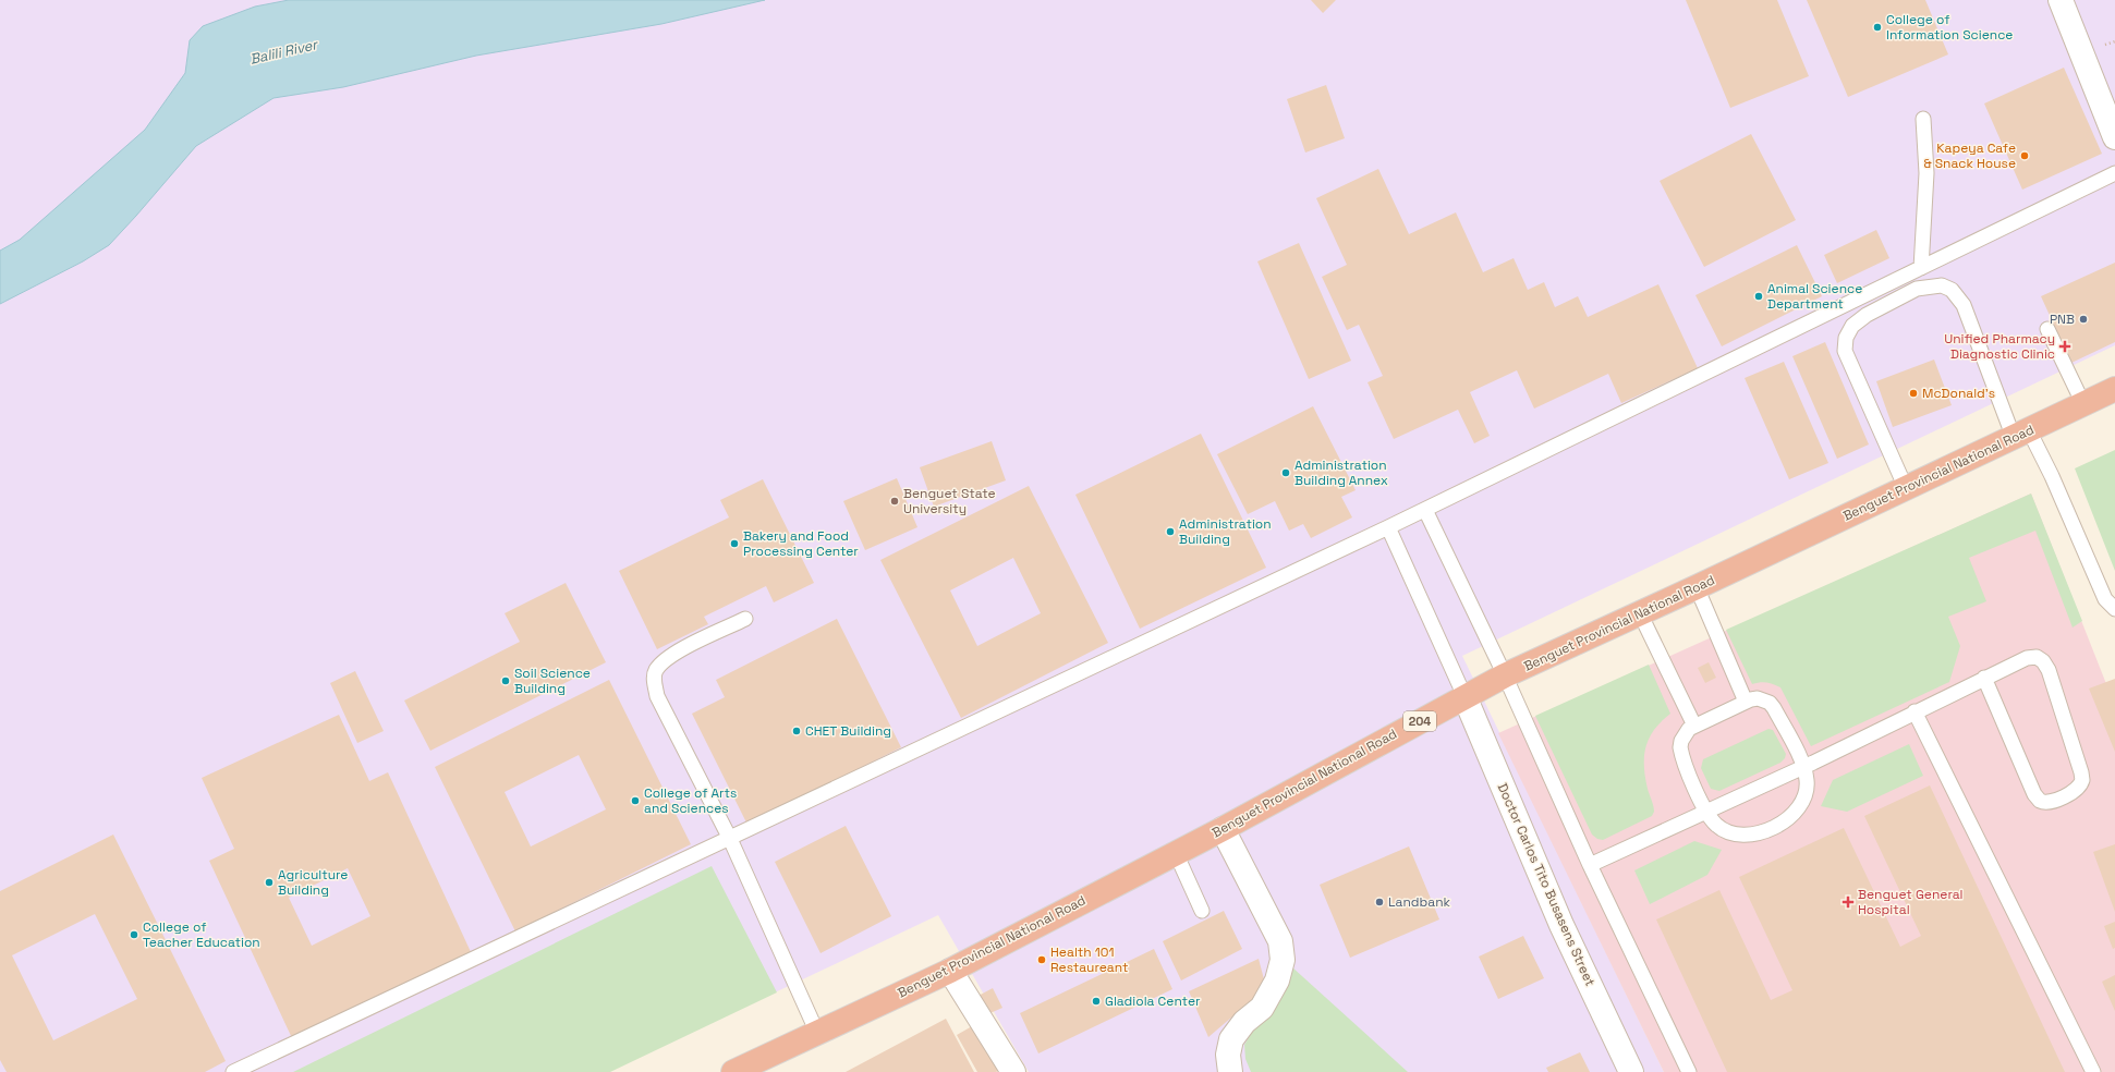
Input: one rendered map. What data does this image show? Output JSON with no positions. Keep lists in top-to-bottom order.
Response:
{
  "streets": {
    "highway": ["Benguet Provincial National Road", "204"],
    "street": ["Doctor Carlos Tito Busasens Street"]
  },
  "crossings": [
    ["Benguet Provincial National Road", "Doctor Carlos Tito Busasens Street"]
  ],
  "water": ["Balili River"],
  "places": {
    "other": [
      "College of Information Science",
      "Kapeya Cafe & Snack House",
      "Animal Science Department",
      "PNB",
      "McDonald's",
      "Administration Building Annex",
      "Benguet State University",
      "Administration Building",
      "Bakery and Food Processing Center",
      "Soil Science Building",
      "CHET Building",
      "College of Arts and Sciences",
      "Agriculture Building",
      "Landbank",
      "College of Teacher Education",
      "Health 101 Restaureant",
      "Gladiola Center"
    ],
    "health": ["Unified Pharmacy Diagnostic Clinic", "Benguet General Hospital"]
  }
}
